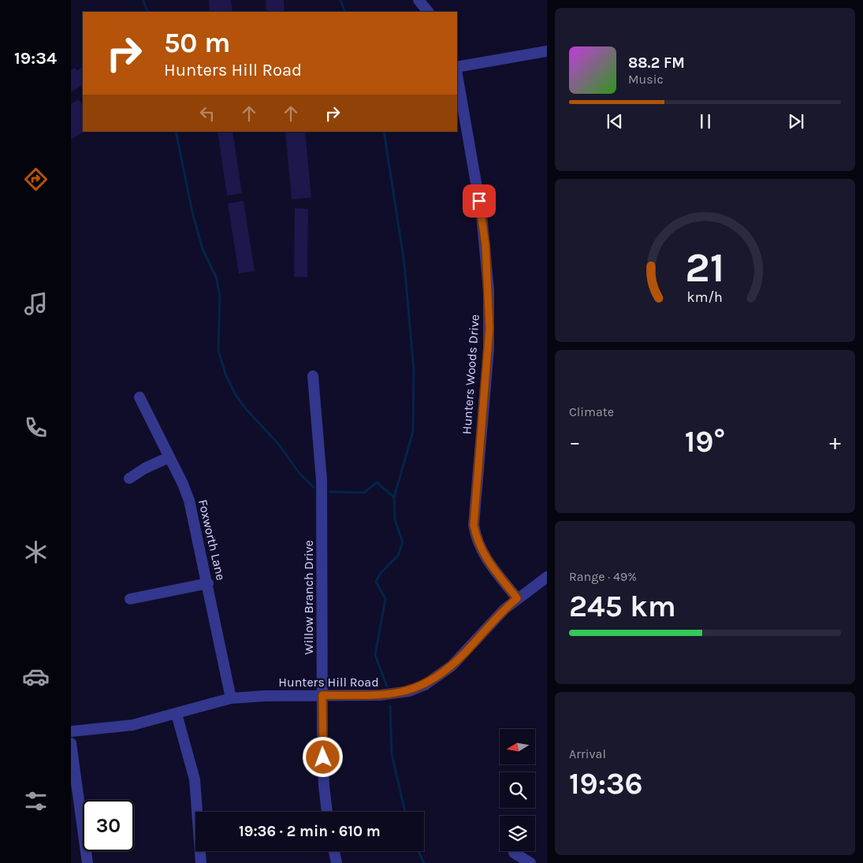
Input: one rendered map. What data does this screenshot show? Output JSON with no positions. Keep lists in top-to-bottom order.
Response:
{
  "streets": {
    "street": [
      "Hunters Woods Drive",
      "Foxworth Lane",
      "Willow Branch Drive",
      "Hunters Hill Road"
    ]
  },
  "crossings": [
    ["Hunters Woods Drive", "Hunters Hill Road"],
    ["Foxworth Lane", "Hunters Hill Road"],
    ["Willow Branch Drive", "Hunters Hill Road"]
  ],
  "north": "left",
  "page": {
    "tabs": "19:34",
    "turn": ["50 m", "Hunters Hill Road"],
    "song": ["88.2 FM", "Music"],
    "tile": [
      "Climate",
      ["Range · 49%", "245 km"],
      ["Arrival", "19:36"]
    ],
    "heat": ["−", "19°", "+"],
    "limit": "30",
    "trip": "19:36 · 2 min · 610 m",
    "gauge": ["21", "km/h"]
  }
}
